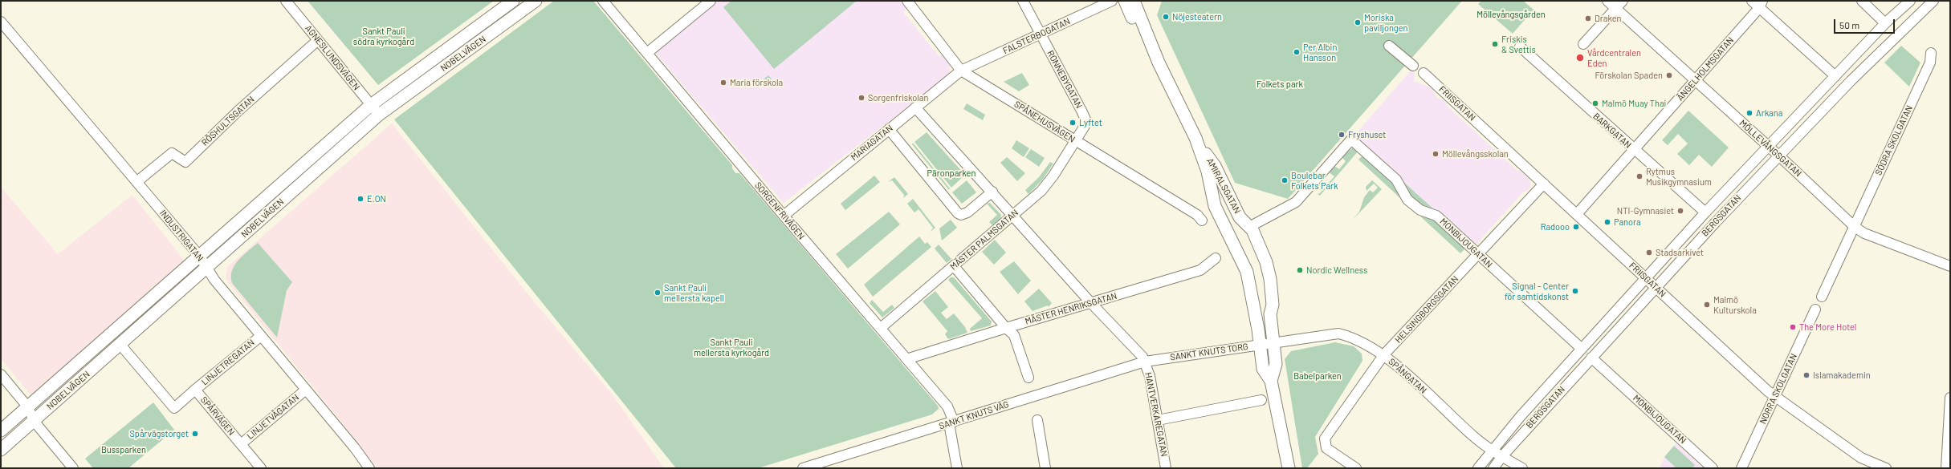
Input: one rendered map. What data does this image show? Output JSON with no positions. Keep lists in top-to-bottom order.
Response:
{
  "streets": {
    "main road": ["NOBELVÄGEN", "AMIRALSGATAN"],
    "street": [
      "FALSTERBOGATAN",
      "AGNESLUNDSVÄGEN",
      "ÄNGELHOLMSGATAN",
      "RONNEBYGATAN",
      "FRIISGATAN",
      "RÖSHULTSGATAN",
      "SPÅNEHUSVÄGEN",
      "BARKGATAN",
      "SÖDRA SKOLGATAN",
      "MARIAGATAN",
      "MÖLLEVÅNGSGATAN",
      "SORGENFRIVÄGEN",
      "BERGSGATAN",
      "INDUSTRIGATAN",
      "MÄSTER PALMSGATAN",
      "MONBIJOUGATAN",
      "MÄSTER HENRIKSGATAN",
      "HELSINGBORGSGATAN",
      "SANKT KNUTS TORG",
      "LINJETREGATAN",
      "SPÅNGATAN",
      "NORRA SKOLGATAN",
      "HANTVERKAREGATAN",
      "SANKT KNUTS VÄG",
      "SPÅRVÄGEN",
      "LINJETVÅGATAN"
    ]
  },
  "crossings": [
    ["FALSTERBOGATAN", "RONNEBYGATAN"],
    ["FALSTERBOGATAN", "SPÅNEHUSVÄGEN"],
    ["FALSTERBOGATAN", "MARIAGATAN"],
    ["NOBELVÄGEN", "AGNESLUNDSVÄGEN"],
    ["NOBELVÄGEN", "INDUSTRIGATAN"],
    ["NOBELVÄGEN", "SPÅRVÄGEN"],
    ["AGNESLUNDSVÄGEN", "RÖSHULTSGATAN"],
    ["ÄNGELHOLMSGATAN", "FRIISGATAN"],
    ["ÄNGELHOLMSGATAN", "BARKGATAN"],
    ["ÄNGELHOLMSGATAN", "MÖLLEVÅNGSGATAN"],
    ["RONNEBYGATAN", "SPÅNEHUSVÄGEN"],
    ["RONNEBYGATAN", "MÄSTER PALMSGATAN"],
    ["FRIISGATAN", "BERGSGATAN"],
    ["FRIISGATAN", "HELSINGBORGSGATAN"],
    ["FRIISGATAN", "NORRA SKOLGATAN"],
    ["RÖSHULTSGATAN", "INDUSTRIGATAN"],
    ["SPÅNEHUSVÄGEN", "MARIAGATAN"],
    ["SPÅNEHUSVÄGEN", "MÄSTER PALMSGATAN"],
    ["BARKGATAN", "BERGSGATAN"],
    ["SÖDRA SKOLGATAN", "MÖLLEVÅNGSGATAN"],
    ["MARIAGATAN", "SORGENFRIVÄGEN"],
    ["MÖLLEVÅNGSGATAN", "BERGSGATAN"],
    ["AMIRALSGATAN", "MONBIJOUGATAN"],
    ["AMIRALSGATAN", "SANKT KNUTS TORG"],
    ["AMIRALSGATAN", "SPÅNGATAN"],
    ["SORGENFRIVÄGEN", "MÄSTER PALMSGATAN"],
    ["SORGENFRIVÄGEN", "MÄSTER HENRIKSGATAN"],
    ["SORGENFRIVÄGEN", "SANKT KNUTS VÄG"],
    ["BERGSGATAN", "MONBIJOUGATAN"],
    ["BERGSGATAN", "SPÅNGATAN"],
    ["INDUSTRIGATAN", "LINJETREGATAN"],
    ["INDUSTRIGATAN", "LINJETVÅGATAN"],
    ["MONBIJOUGATAN", "HELSINGBORGSGATAN"],
    ["HELSINGBORGSGATAN", "SPÅNGATAN"],
    ["SANKT KNUTS TORG", "SPÅNGATAN"],
    ["SANKT KNUTS TORG", "HANTVERKAREGATAN"],
    ["SANKT KNUTS TORG", "SANKT KNUTS VÄG"],
    ["LINJETREGATAN", "SPÅRVÄGEN"],
    ["HANTVERKAREGATAN", "SANKT KNUTS VÄG"],
    ["SPÅRVÄGEN", "LINJETVÅGATAN"]
  ],
  "parks": [
    "Möllevångsgården",
    "Sankt Pauli södra kyrkogård",
    "Folkets park",
    "Päronparken",
    "Sankt Pauli mellersta kyrkogård",
    "Babelparken",
    "Bussparken"
  ],
  "places": [
    "Nöjesteatern",
    "Draken",
    "Moriska paviljongen",
    "Friskis & Svettis",
    "Per Albin Hansson",
    "Vårdcentralen Eden",
    "Förskolan Spaden",
    "Maria förskola",
    "Sorgenfriskolan",
    "Malmö Muay Thai",
    "Arkana",
    "Lyftet",
    "Fryshuset",
    "Möllevångsskolan",
    "Rytmus Musikgymnasium",
    "Boulebar Folkets Park",
    "E.ON",
    "NTI-Gymnasiet",
    "Panora",
    "Radooo",
    "Stadsarkivet",
    "Nordic Wellness",
    "Signal – Center för samtidskonst",
    "Sankt Pauli mellersta kapell",
    "Malmö Kulturskola",
    "The More Hotel",
    "Islamakademin",
    "Spårvägstorget"
  ],
  "scale_bar": "50 m"
}
